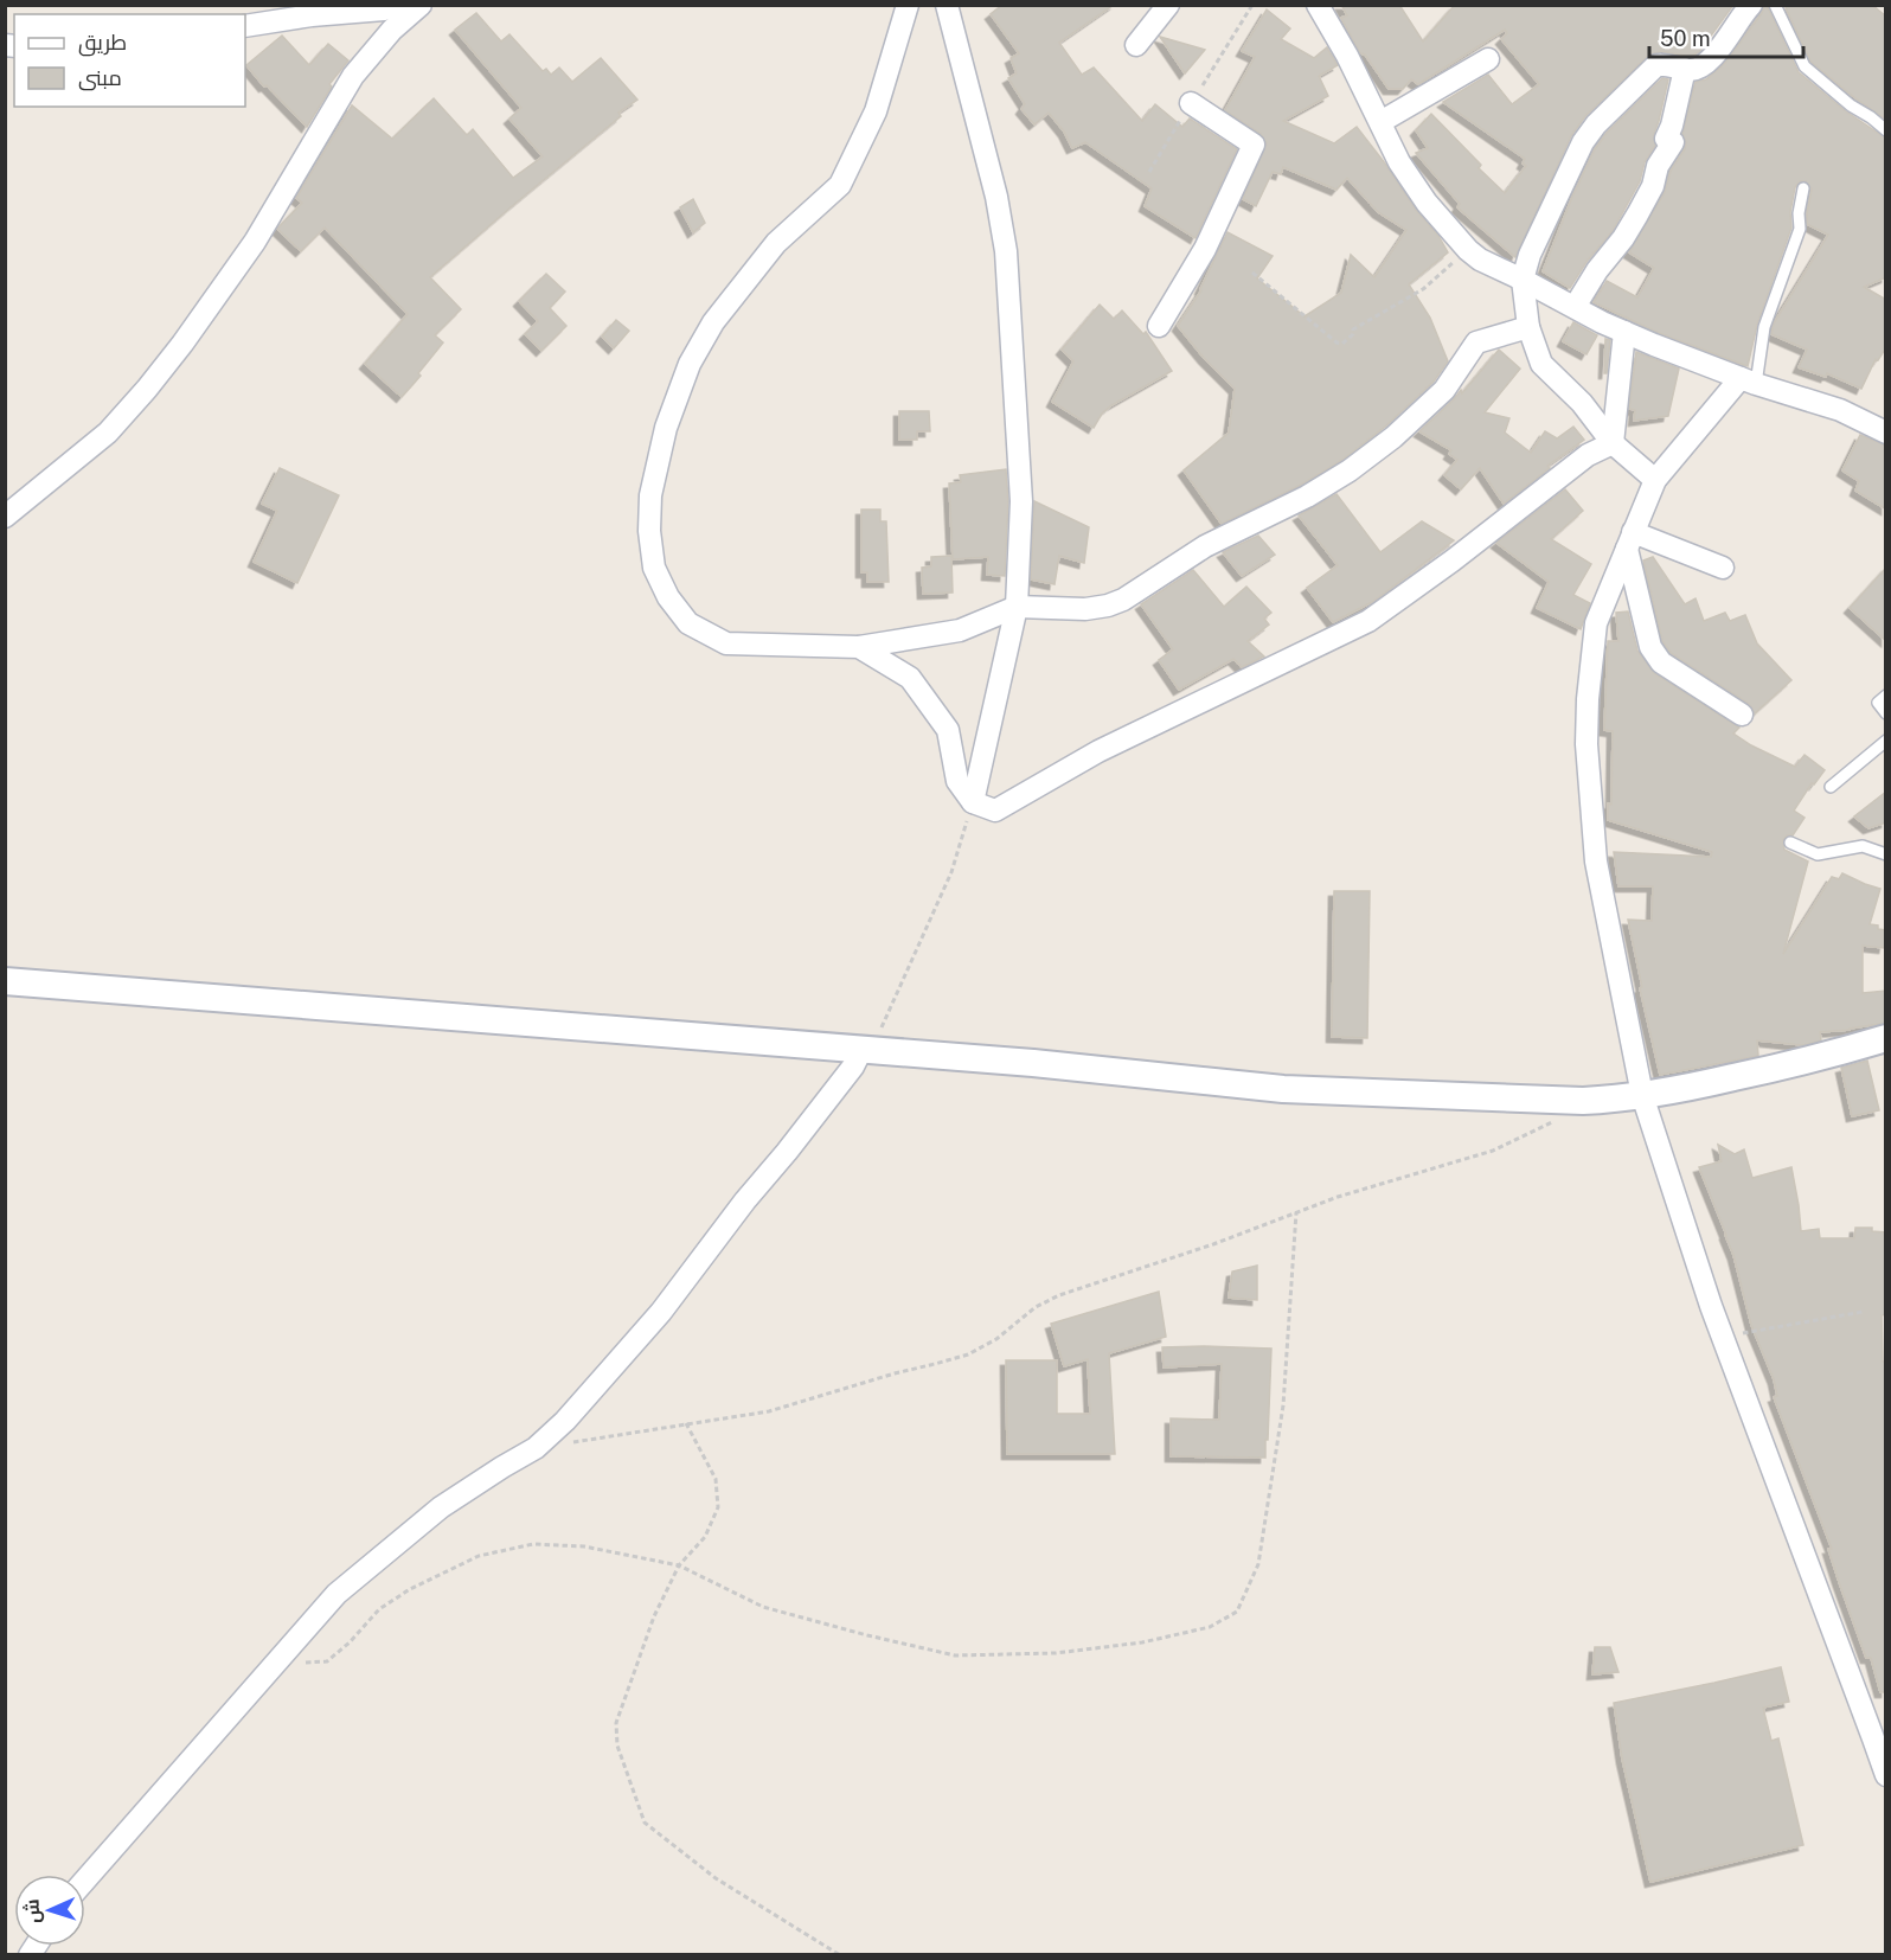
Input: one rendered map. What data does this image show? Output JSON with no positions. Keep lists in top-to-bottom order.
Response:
{
  "legend": ["طريق", "مبنى"],
  "scale_bar": "50 m",
  "north": "left"
}
